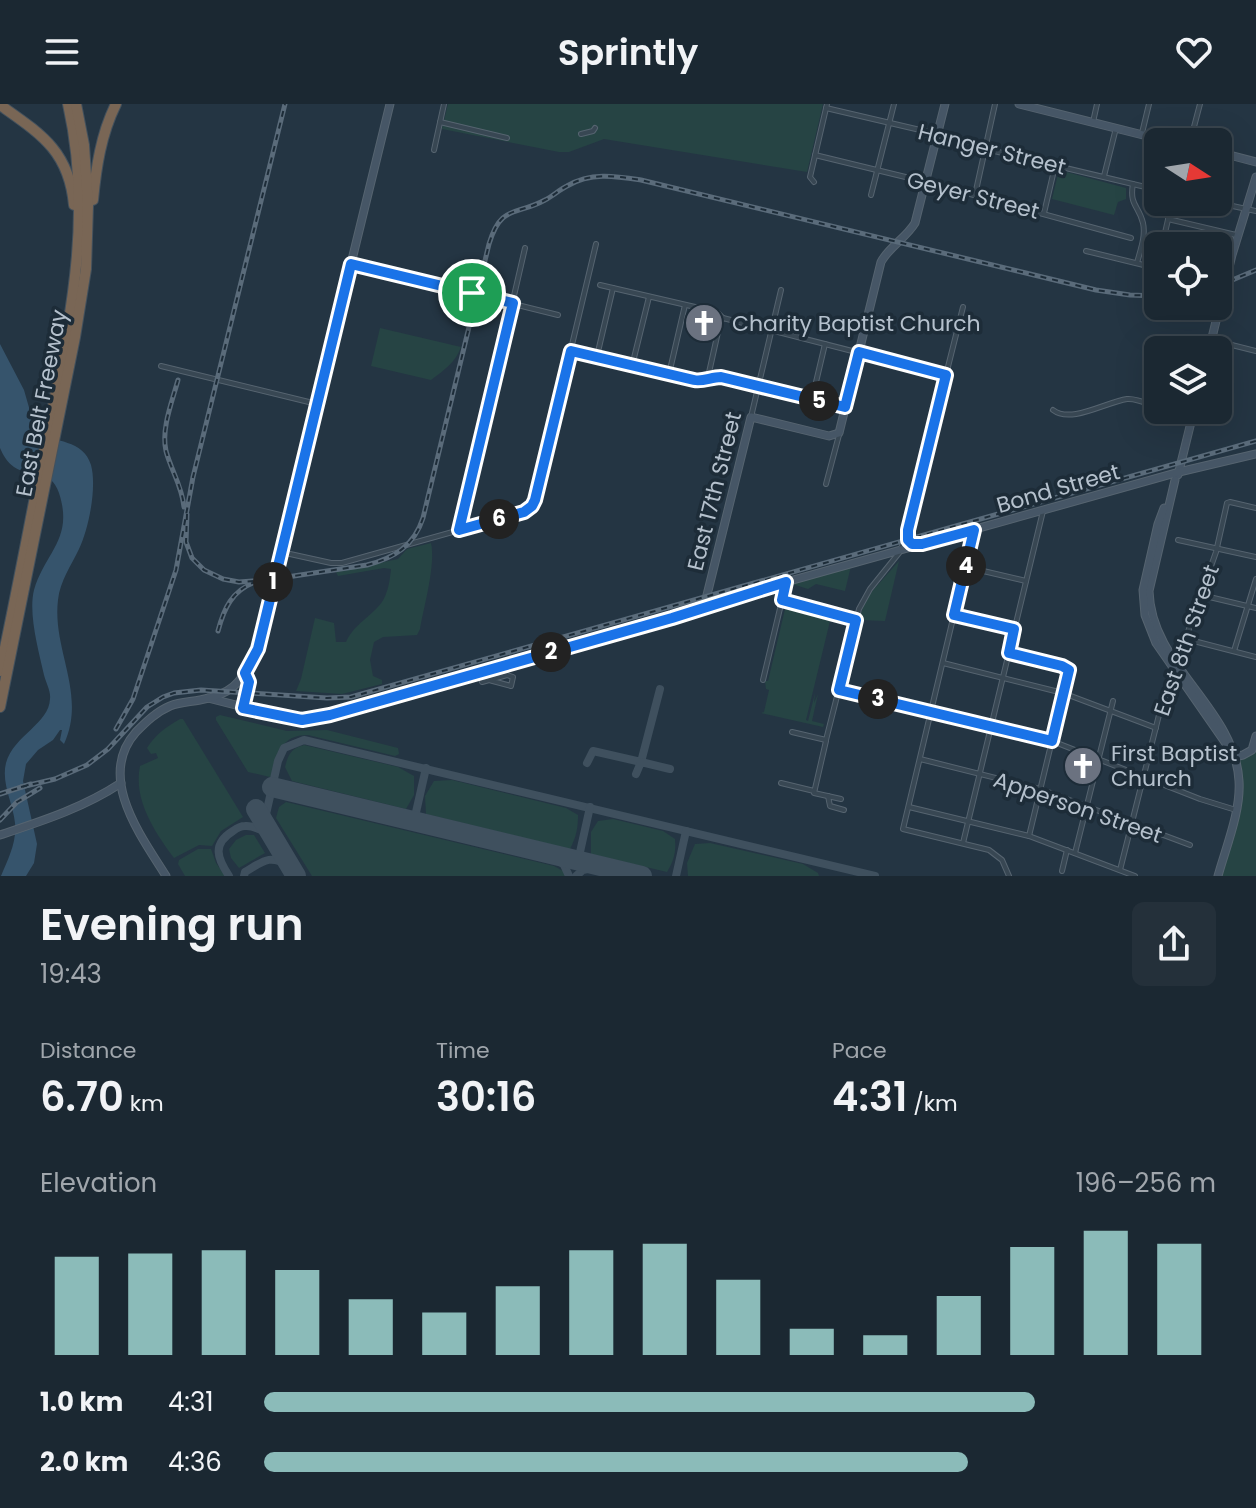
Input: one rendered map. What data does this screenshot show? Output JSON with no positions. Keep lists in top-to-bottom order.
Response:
{
  "streets": {
    "highway": ["East Belt Freeway"],
    "street": [
      "Hanger Street",
      "Geyer Street",
      "Bond Street",
      "East 17th Street",
      "East 8th Street",
      "Apperson Street"
    ]
  },
  "crossings": [
    ["Bond Street", "East 17th Street"],
    ["East 8th Street", "Apperson Street"]
  ],
  "places": {
    "church": ["Charity Baptist Church", "First Baptist Church"]
  },
  "north": "right",
  "page": {
    "header": "Sprintly",
    "pins": [
      "5",
      "6",
      "4",
      "1",
      "2",
      "3"
    ],
    "heading": ["Evening run", "19:43"],
    "stats": [
      ["Distance", "6.70 km"],
      ["Time", "30:16"],
      ["Pace", "4:31 /km"]
    ],
    "chart": ["Elevation", "196–256 m"],
    "list": [
      {
        "name": "1.0 km",
        "note": "4:31"
      },
      {
        "name": "2.0 km",
        "note": "4:36"
      }
    ]
  }
}
